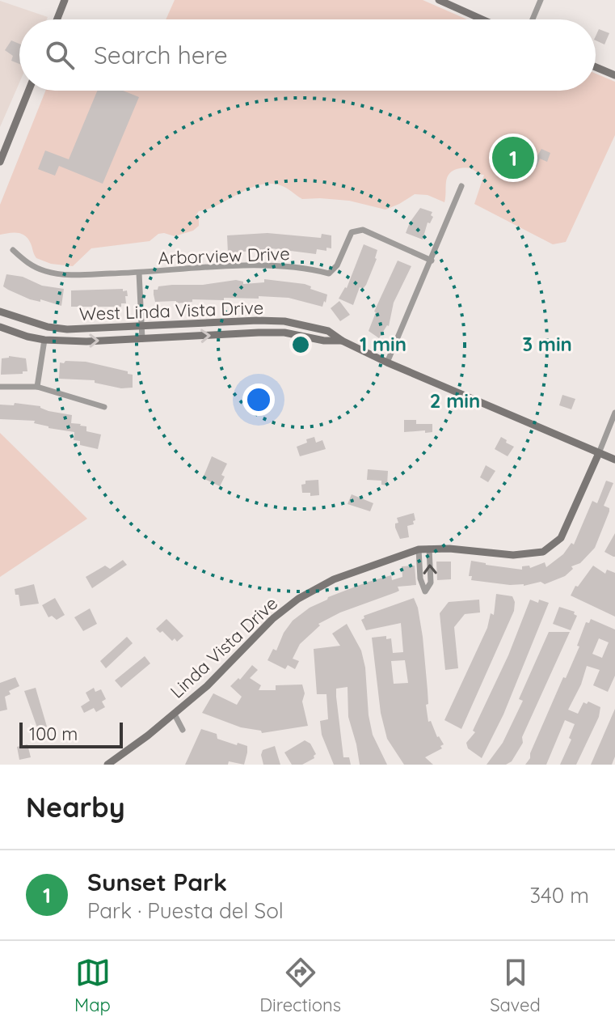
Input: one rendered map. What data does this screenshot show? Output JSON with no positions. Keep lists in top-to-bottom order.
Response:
{
  "streets": {
    "main road": ["West Linda Vista Drive", "Linda Vista Drive"],
    "street": ["Arborview Drive"]
  },
  "crossings": [
    ["Arborview Drive", "West Linda Vista Drive"],
    ["West Linda Vista Drive", "Linda Vista Drive"]
  ],
  "scale_bar": "100 m",
  "page": {
    "search": "Search here",
    "pins": "1",
    "scale": "100 m",
    "heading": "Nearby",
    "list": [
      {
        "mark": "1",
        "name": "Sunset Park",
        "note": "Park · Puesta del Sol",
        "value": "340 m"
      }
    ],
    "nav": ["Map", "Directions", "Saved"]
  },
  "rings": ["1 min", "3 min", "2 min"]
}
